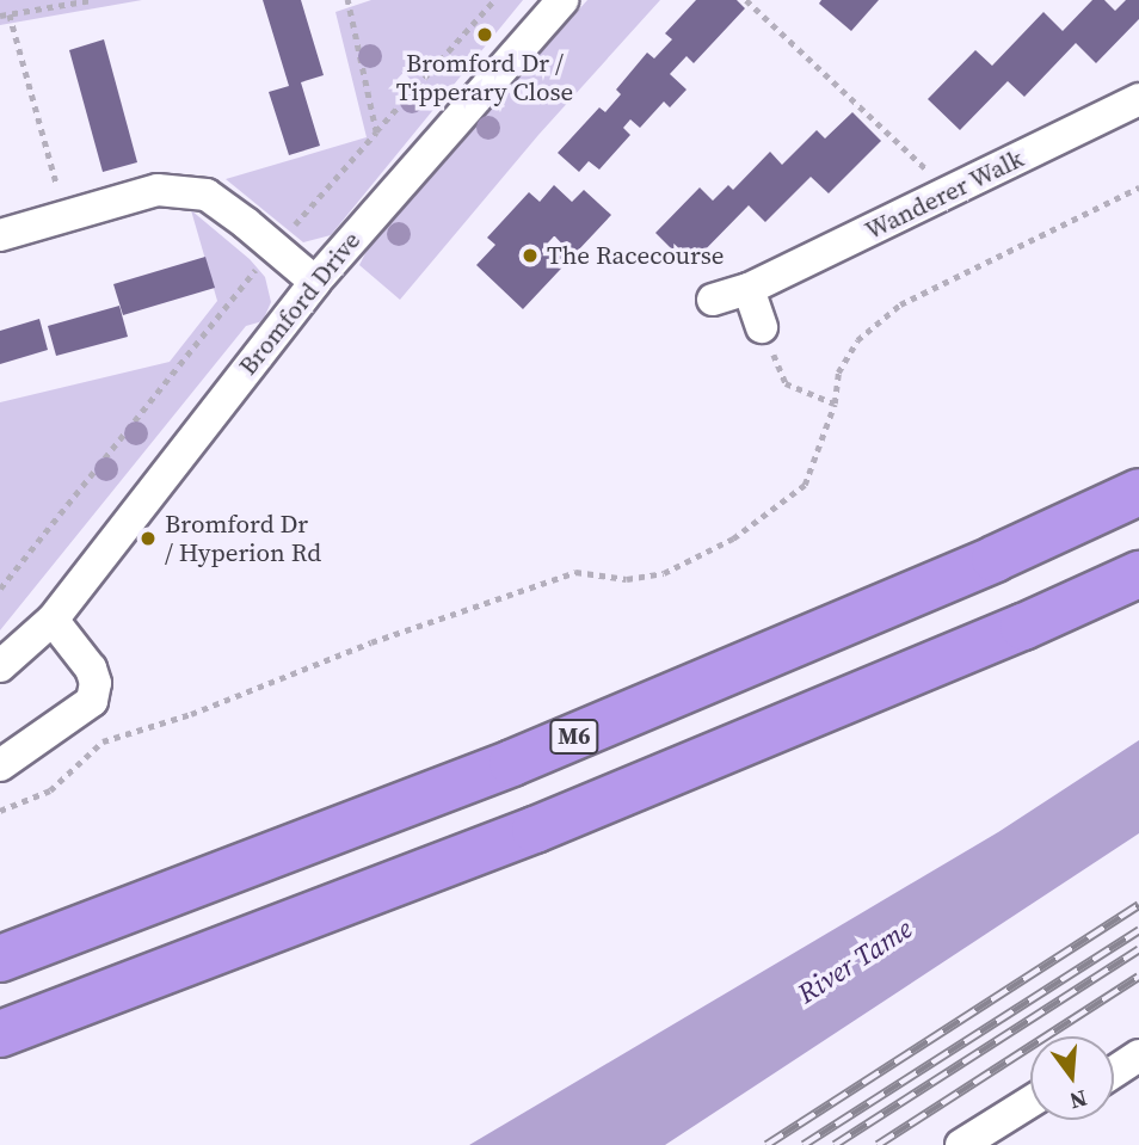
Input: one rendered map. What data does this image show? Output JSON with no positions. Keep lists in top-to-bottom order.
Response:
{
  "streets": {
    "highway": ["M6"],
    "street": ["Wanderer Walk", "Bromford Drive"]
  },
  "water": ["River Tame"],
  "places": ["Bromford Dr / Tipperary Close", "The Racecourse", "Bromford Dr / Hyperion Rd"],
  "north": "bottom"
}
